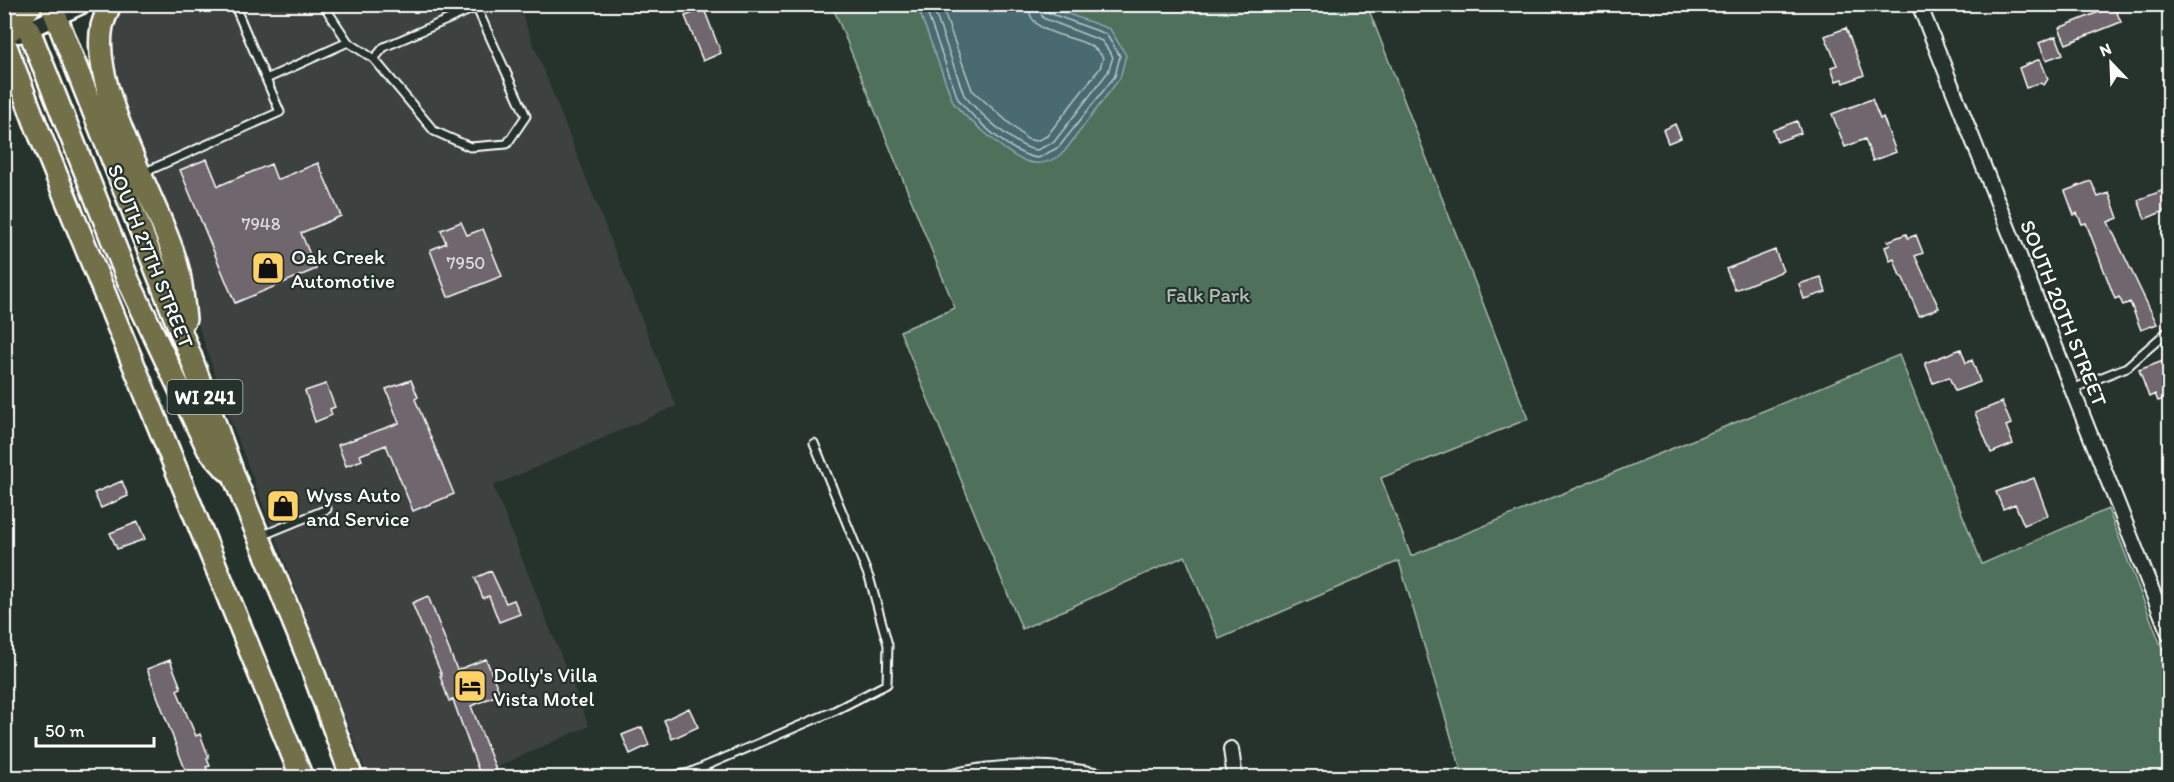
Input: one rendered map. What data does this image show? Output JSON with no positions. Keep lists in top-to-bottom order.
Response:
{
  "streets": {
    "main road": ["SOUTH 27TH STREET", "WI 241"],
    "street": ["SOUTH 20TH STREET"]
  },
  "parks": ["Falk Park"],
  "places": {
    "shop": ["Oak Creek Automotive", "Wyss Auto and Service"],
    "hotel": ["Dolly's Villa Vista Motel"]
  },
  "house_numbers": ["7948", "7950"],
  "scale_bar": "50 m",
  "north": "top left"
}
